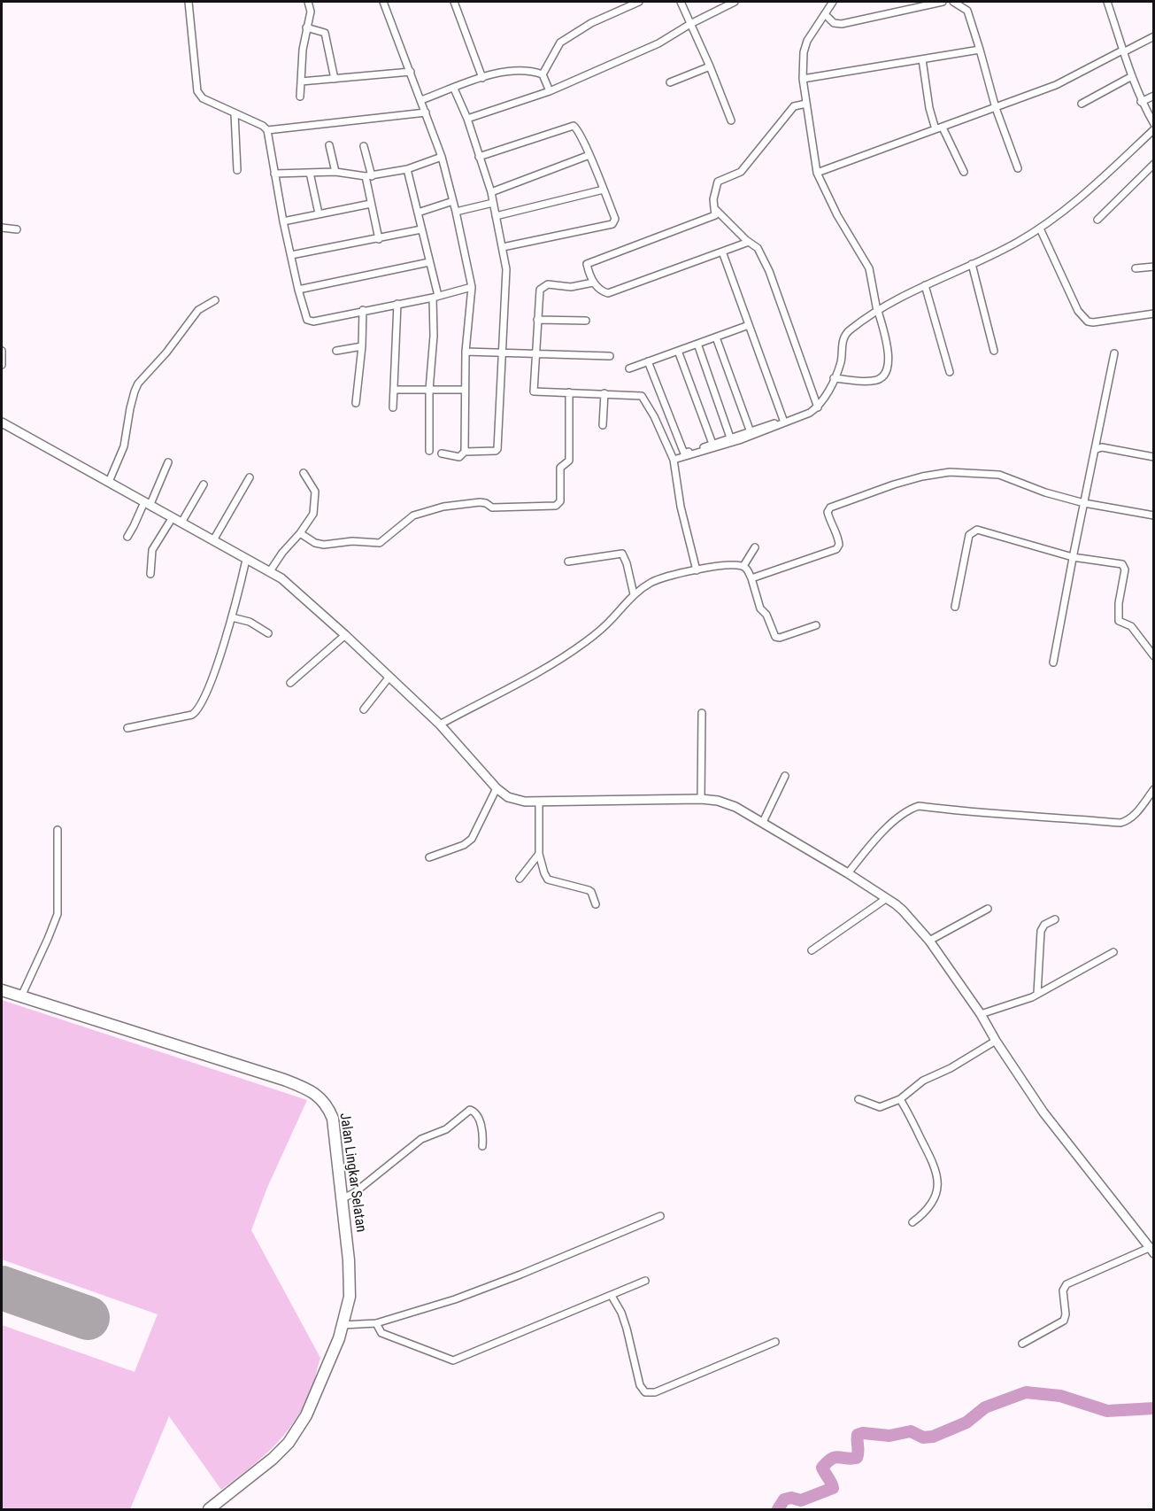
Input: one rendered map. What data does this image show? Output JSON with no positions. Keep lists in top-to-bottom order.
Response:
{
  "streets": {
    "highway": ["Jalan Lingkar Selatan"]
  }
}
